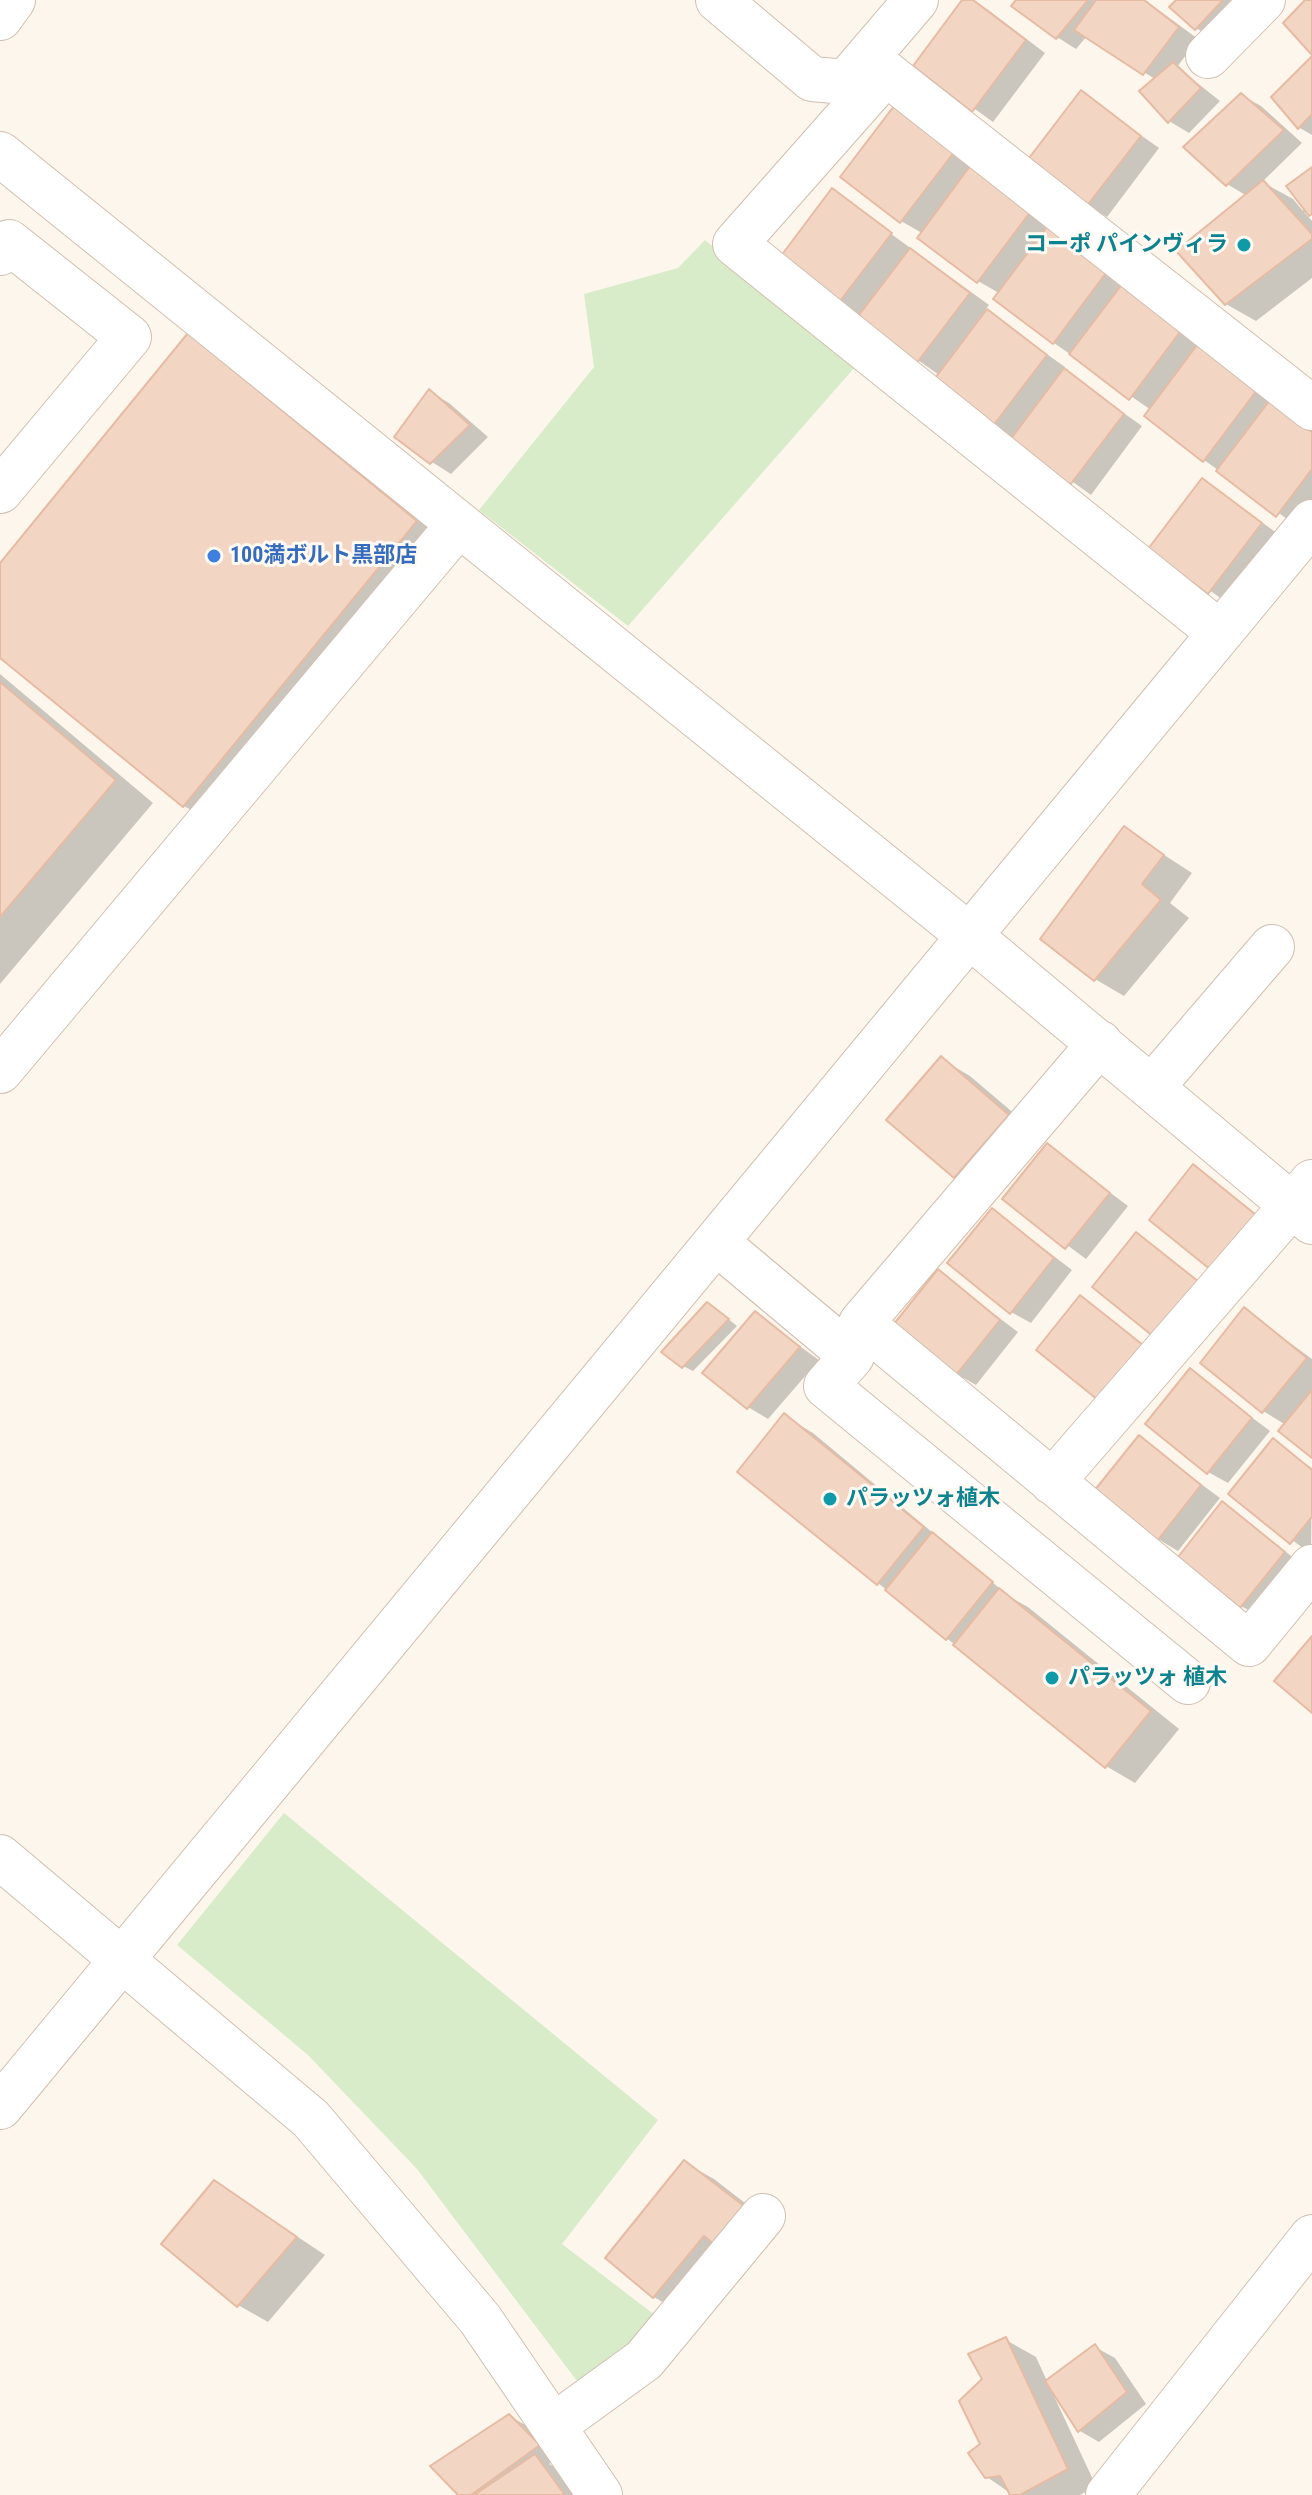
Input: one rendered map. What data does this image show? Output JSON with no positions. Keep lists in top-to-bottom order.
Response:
{
  "places": [
    "コーポ パインヴィラ",
    "100満ボルト黒部店",
    "パラッツォ植木",
    "パラッツォ 植木"
  ]
}
